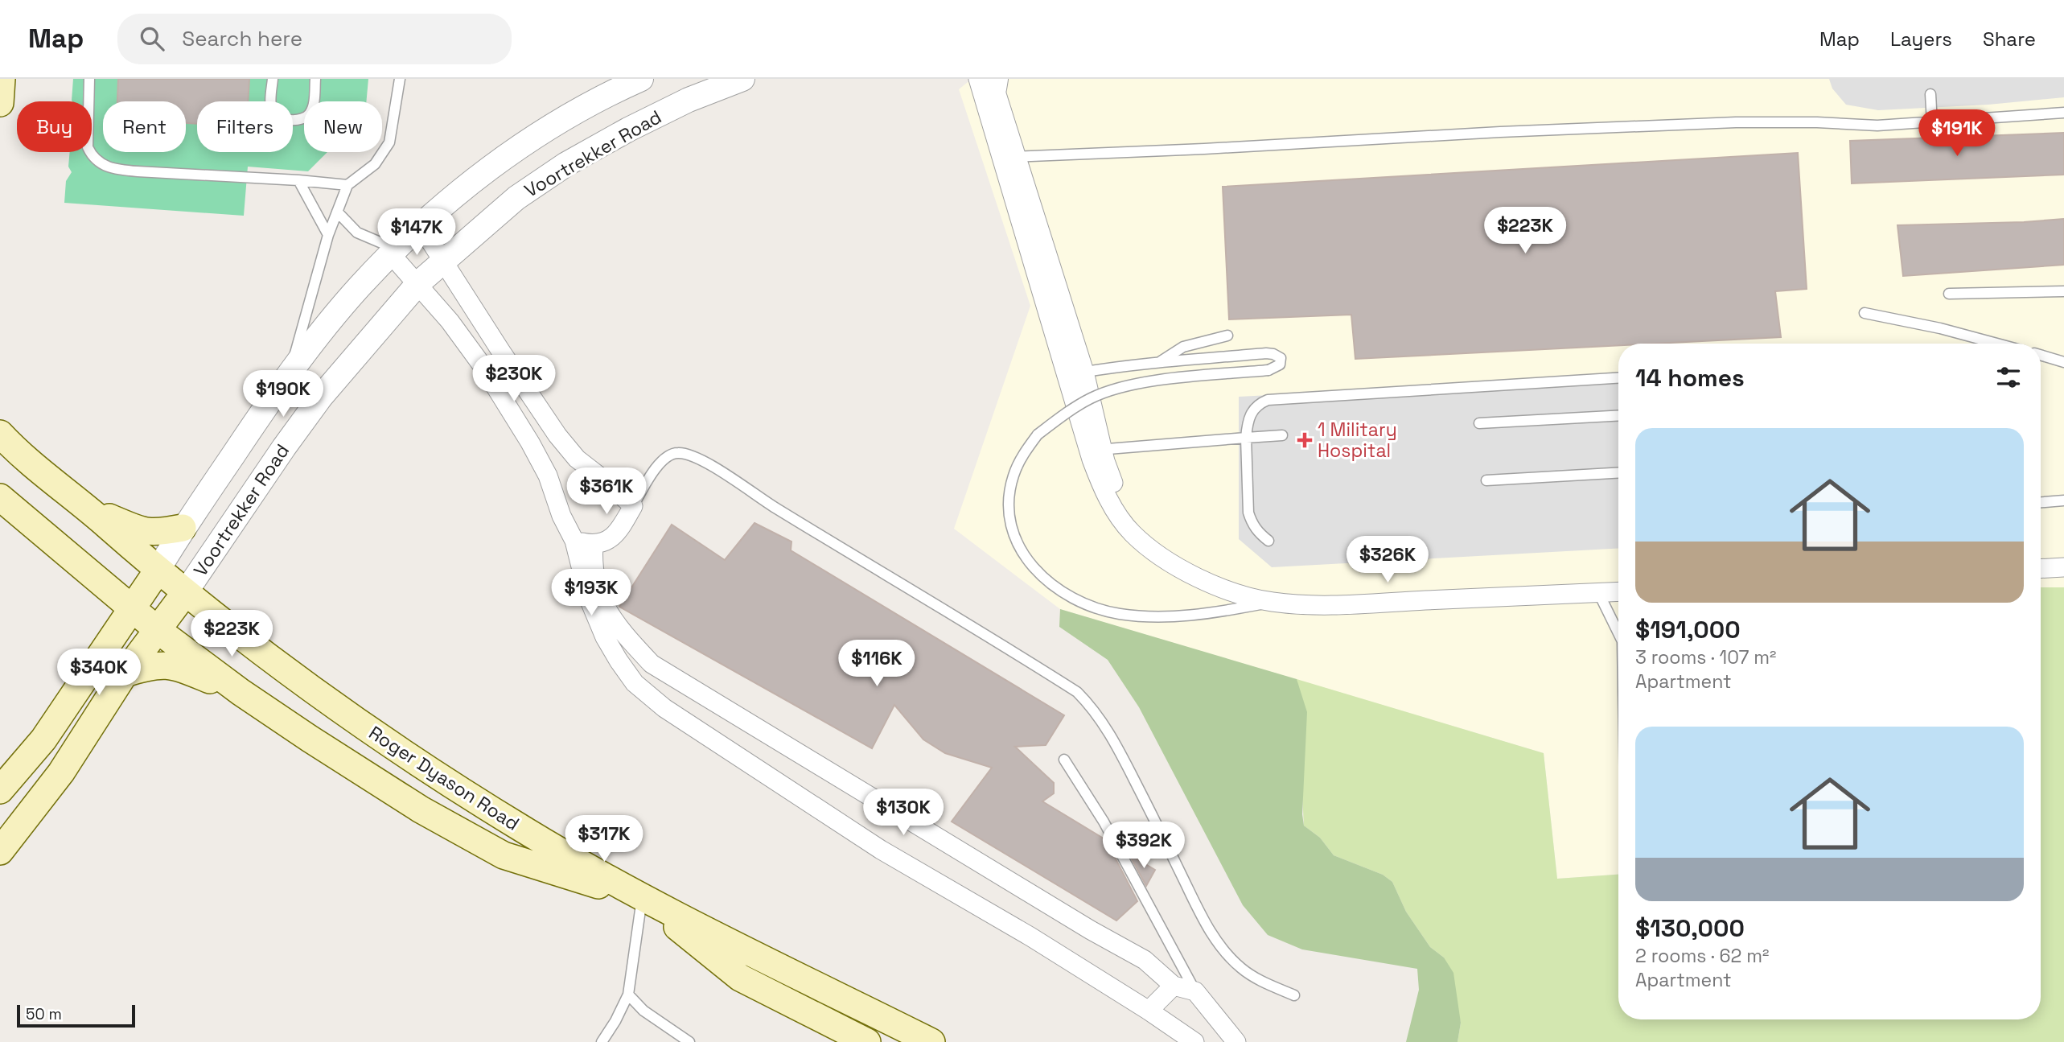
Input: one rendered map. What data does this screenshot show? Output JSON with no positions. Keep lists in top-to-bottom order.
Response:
{
  "streets": {
    "main road": ["Roger Dyason Road"],
    "street": ["Voortrekker Road"]
  },
  "crossings": [
    ["Voortrekker Road", "Roger Dyason Road"]
  ],
  "places": {
    "health": ["1 Military Hospital"]
  },
  "scale_bar": "50 m",
  "page": {
    "header": "Map",
    "search": "Search here",
    "nav": ["Map", "Layers", "Share"],
    "chip": [
      "Buy",
      "Rent",
      "Filters",
      "New"
    ],
    "price": [
      "$191K",
      "$223K",
      "$147K",
      "$230K",
      "$190K",
      "$361K",
      "$326K",
      "$193K",
      "$223K",
      "$116K",
      "$340K",
      "$130K",
      "$317K",
      "$392K"
    ],
    "heading": "14 homes",
    "list": [
      {
        "name": "$191,000",
        "note": "3 rooms · 107 m² · Apartment"
      },
      {
        "name": "$130,000",
        "note": "2 rooms · 62 m² · Apartment"
      }
    ],
    "scale": "50 m"
  }
}
